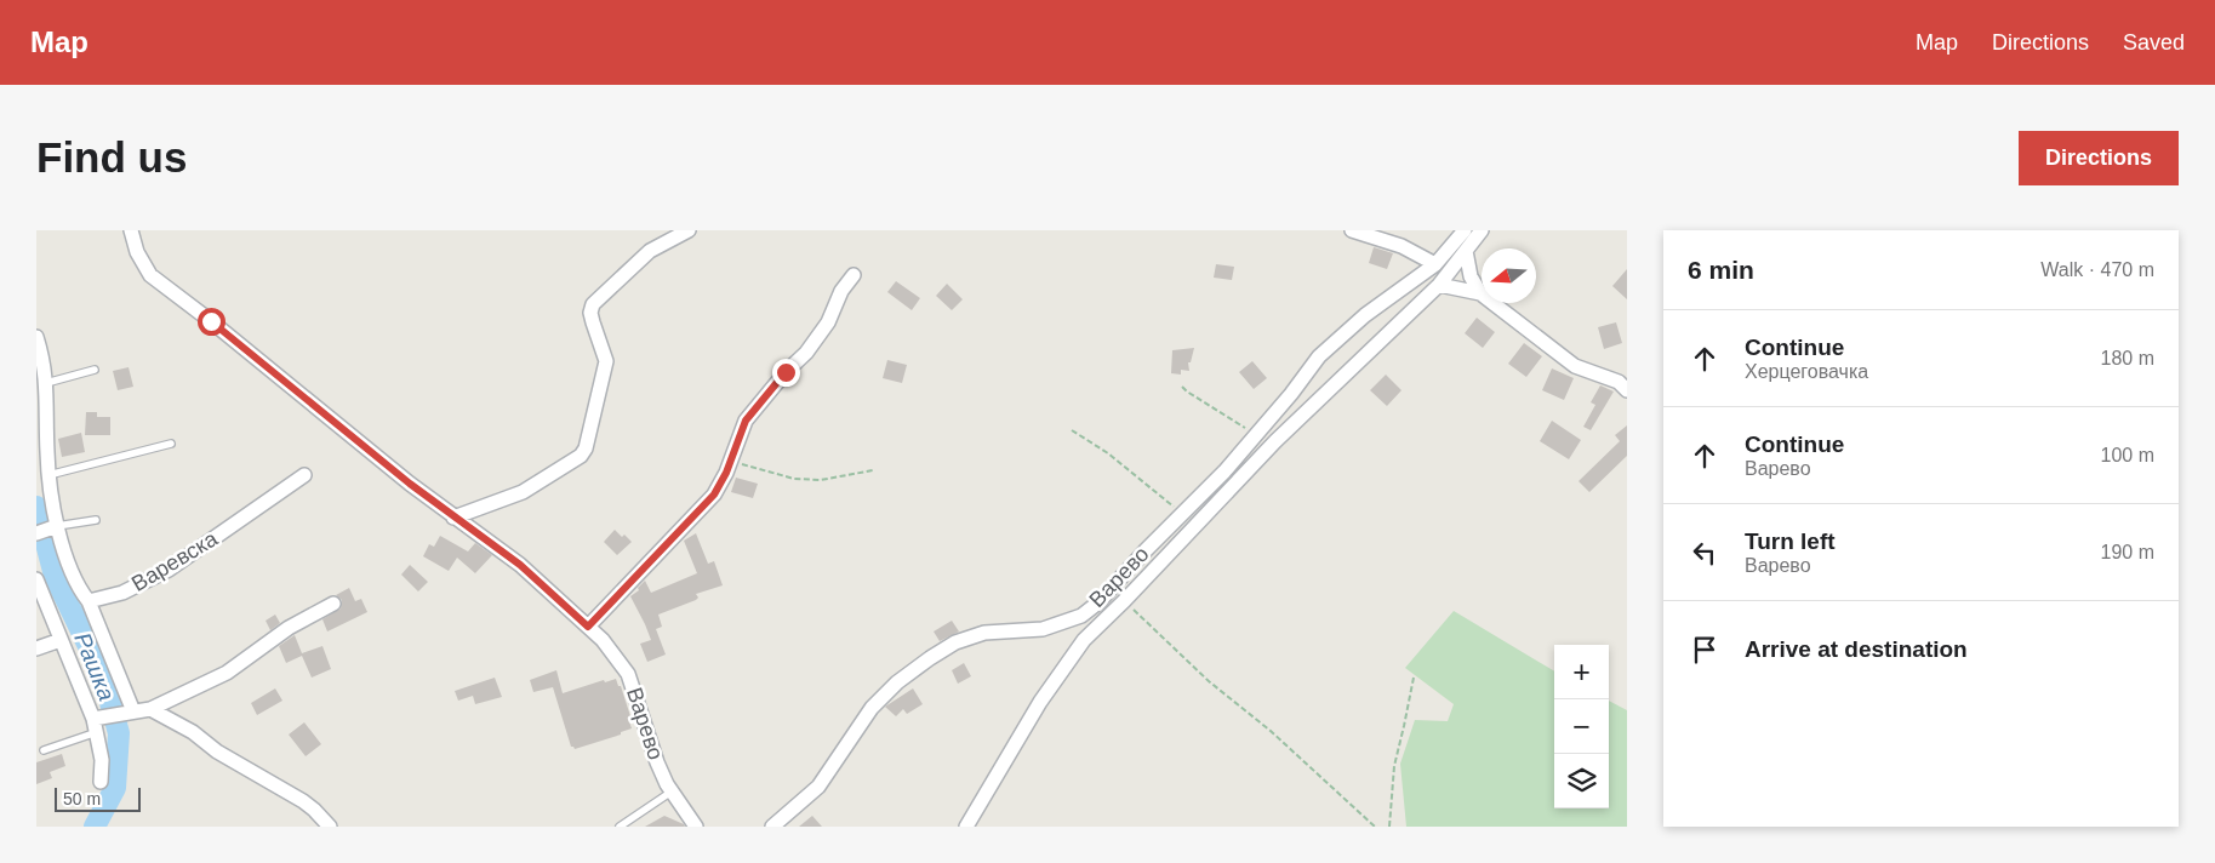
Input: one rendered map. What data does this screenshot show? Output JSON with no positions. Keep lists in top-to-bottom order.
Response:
{
  "streets": {
    "street": ["Варевска", "Варево"]
  },
  "water": ["Рашка"],
  "scale_bar": "50 m",
  "north": "left",
  "page": {
    "header": "Map",
    "nav": ["Map", "Directions", "Saved"],
    "buttons": "Directions",
    "title": "Find us",
    "heading": ["6 min", "Walk · 470 m"],
    "list": [
      ["Continue", "Херцеговачка", "180 m"],
      ["Continue", "Варево", "100 m"],
      ["Turn left", "Варево", "190 m"],
      "Arrive at destination"
    ],
    "map_buttons": ["+", "−"],
    "scale": "50 m"
  }
}
